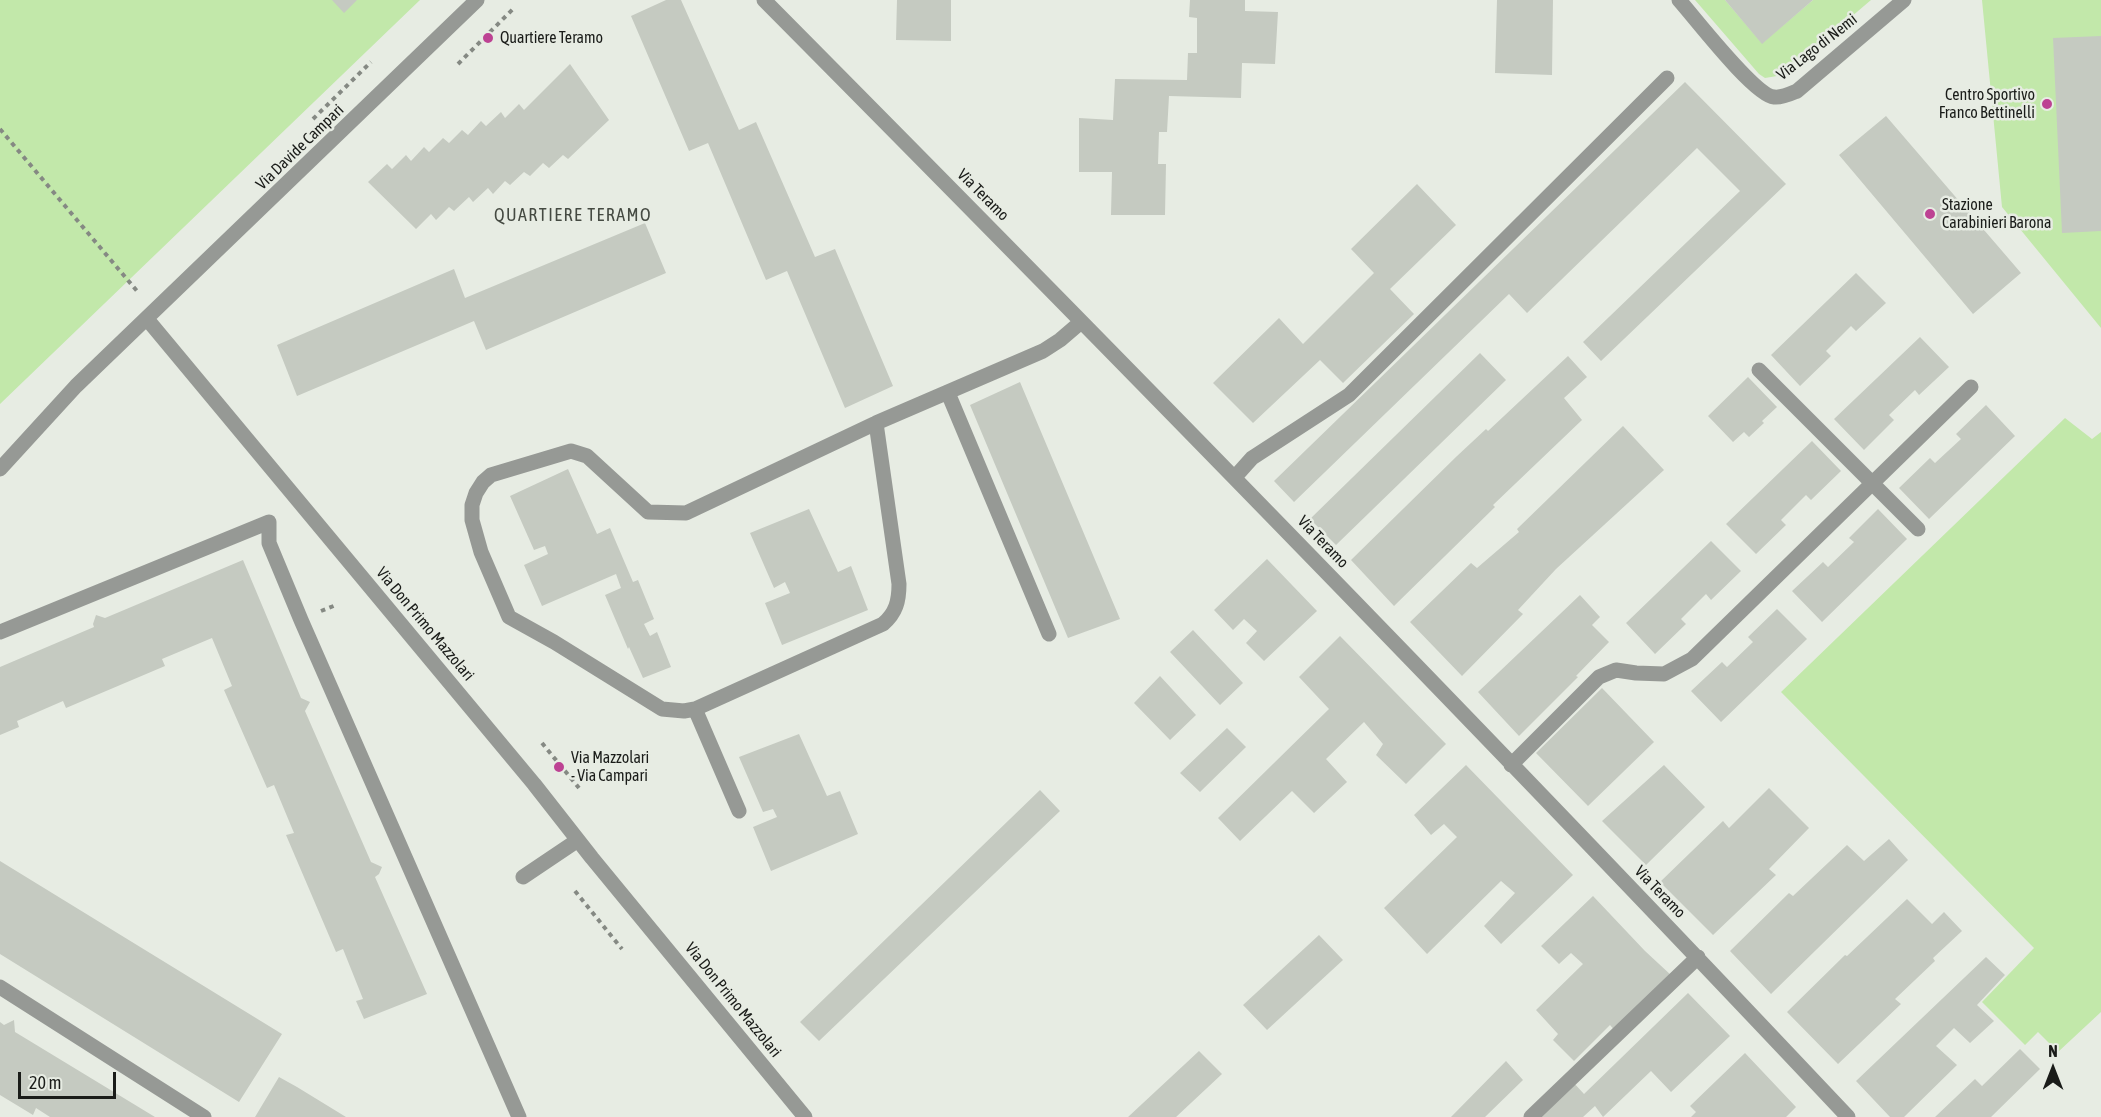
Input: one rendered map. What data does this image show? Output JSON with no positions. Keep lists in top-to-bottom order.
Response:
{
  "streets": {
    "street": [
      "Via Lago di Nemi",
      "Via Davide Campari",
      "Via Teramo",
      "Via Don Primo Mazzolari"
    ]
  },
  "crossings": [
    ["Via Davide Campari", "Via Don Primo Mazzolari"]
  ],
  "districts": ["QUARTIERE TERAMO"],
  "places": [
    "Quartiere Teramo",
    "Centro Sportivo Franco Bettinelli",
    "Stazione Carabinieri Barona",
    "Via Mazzolari - Via Campari"
  ],
  "scale_bar": "20 m",
  "north": "top"
}
